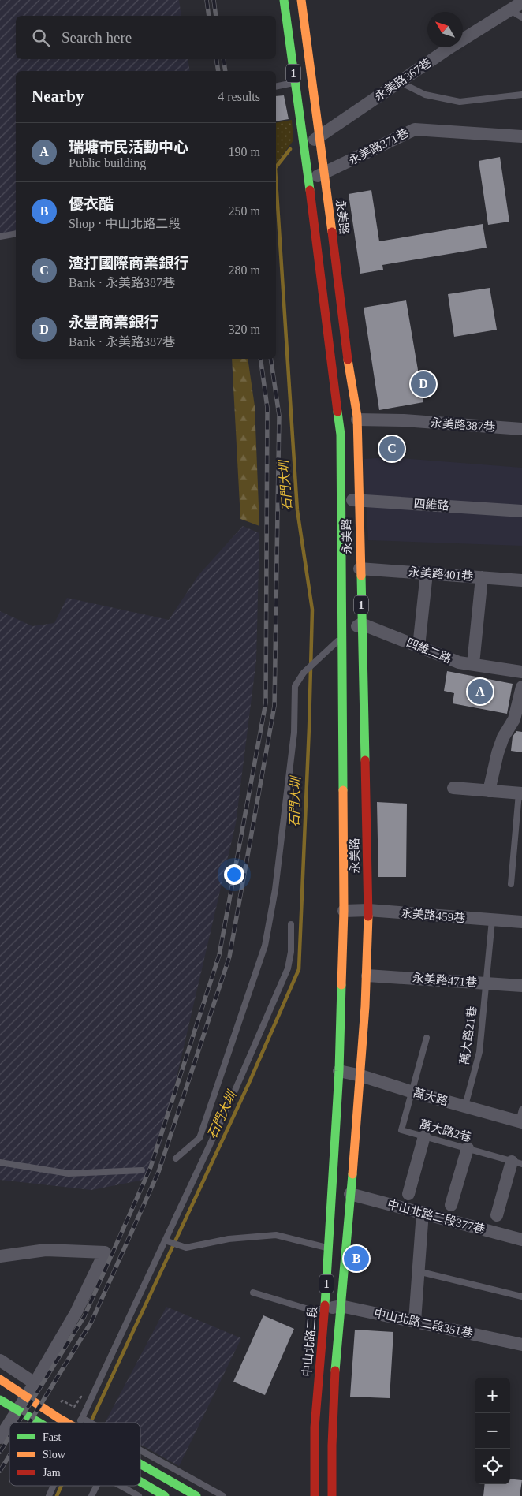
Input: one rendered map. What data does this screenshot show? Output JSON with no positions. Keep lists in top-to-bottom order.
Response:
{
  "streets": {
    "main road": ["1", "永美路", "中山北路二段"],
    "street": [
      "永美路367巷",
      "永美路371巷",
      "永美路387巷",
      "四維路",
      "永美路401巷",
      "四維二路",
      "永美路459巷",
      "永美路471巷",
      "萬大路",
      "中山北路二段377巷",
      "中山北路二段351巷"
    ],
    "lane": ["萬大路21巷", "萬大路2巷"]
  },
  "crossings": [
    ["1", "永美路"],
    ["1", "萬大路"],
    ["1", "中山北路二段377巷"],
    ["1", "中山北路二段351巷"],
    ["永美路367巷", "永美路"],
    ["永美路371巷", "永美路"],
    ["永美路", "永美路387巷"],
    ["永美路", "四維路"],
    ["永美路", "永美路401巷"],
    ["永美路", "四維二路"],
    ["永美路", "永美路459巷"],
    ["永美路", "永美路471巷"],
    ["永美路", "萬大路"],
    ["永美路", "中山北路二段"],
    ["永美路459巷", "萬大路21巷"],
    ["永美路471巷", "萬大路21巷"],
    ["萬大路21巷", "萬大路"],
    ["萬大路", "萬大路2巷"],
    ["萬大路", "中山北路二段"],
    ["中山北路二段351巷", "中山北路二段"]
  ],
  "water": ["石門大圳"],
  "legend": ["Fast", "Slow", "Jam"],
  "north": "top left",
  "page": {
    "search": "Search here",
    "heading": ["Nearby", "4 results"],
    "list": [
      {
        "mark": "A",
        "name": "瑞塘市民活動中心",
        "note": "Public building",
        "value": "190 m"
      },
      {
        "mark": "B",
        "name": "優衣酷",
        "note": "Shop · 中山北路二段",
        "value": "250 m"
      },
      {
        "mark": "C",
        "name": "渣打國際商業銀行",
        "note": "Bank · 永美路387巷",
        "value": "280 m"
      },
      {
        "mark": "D",
        "name": "永豐商業銀行",
        "note": "Bank · 永美路387巷",
        "value": "320 m"
      }
    ],
    "pins": [
      "D",
      "C",
      "A",
      "B"
    ],
    "map_buttons": ["+", "−"]
  }
}
